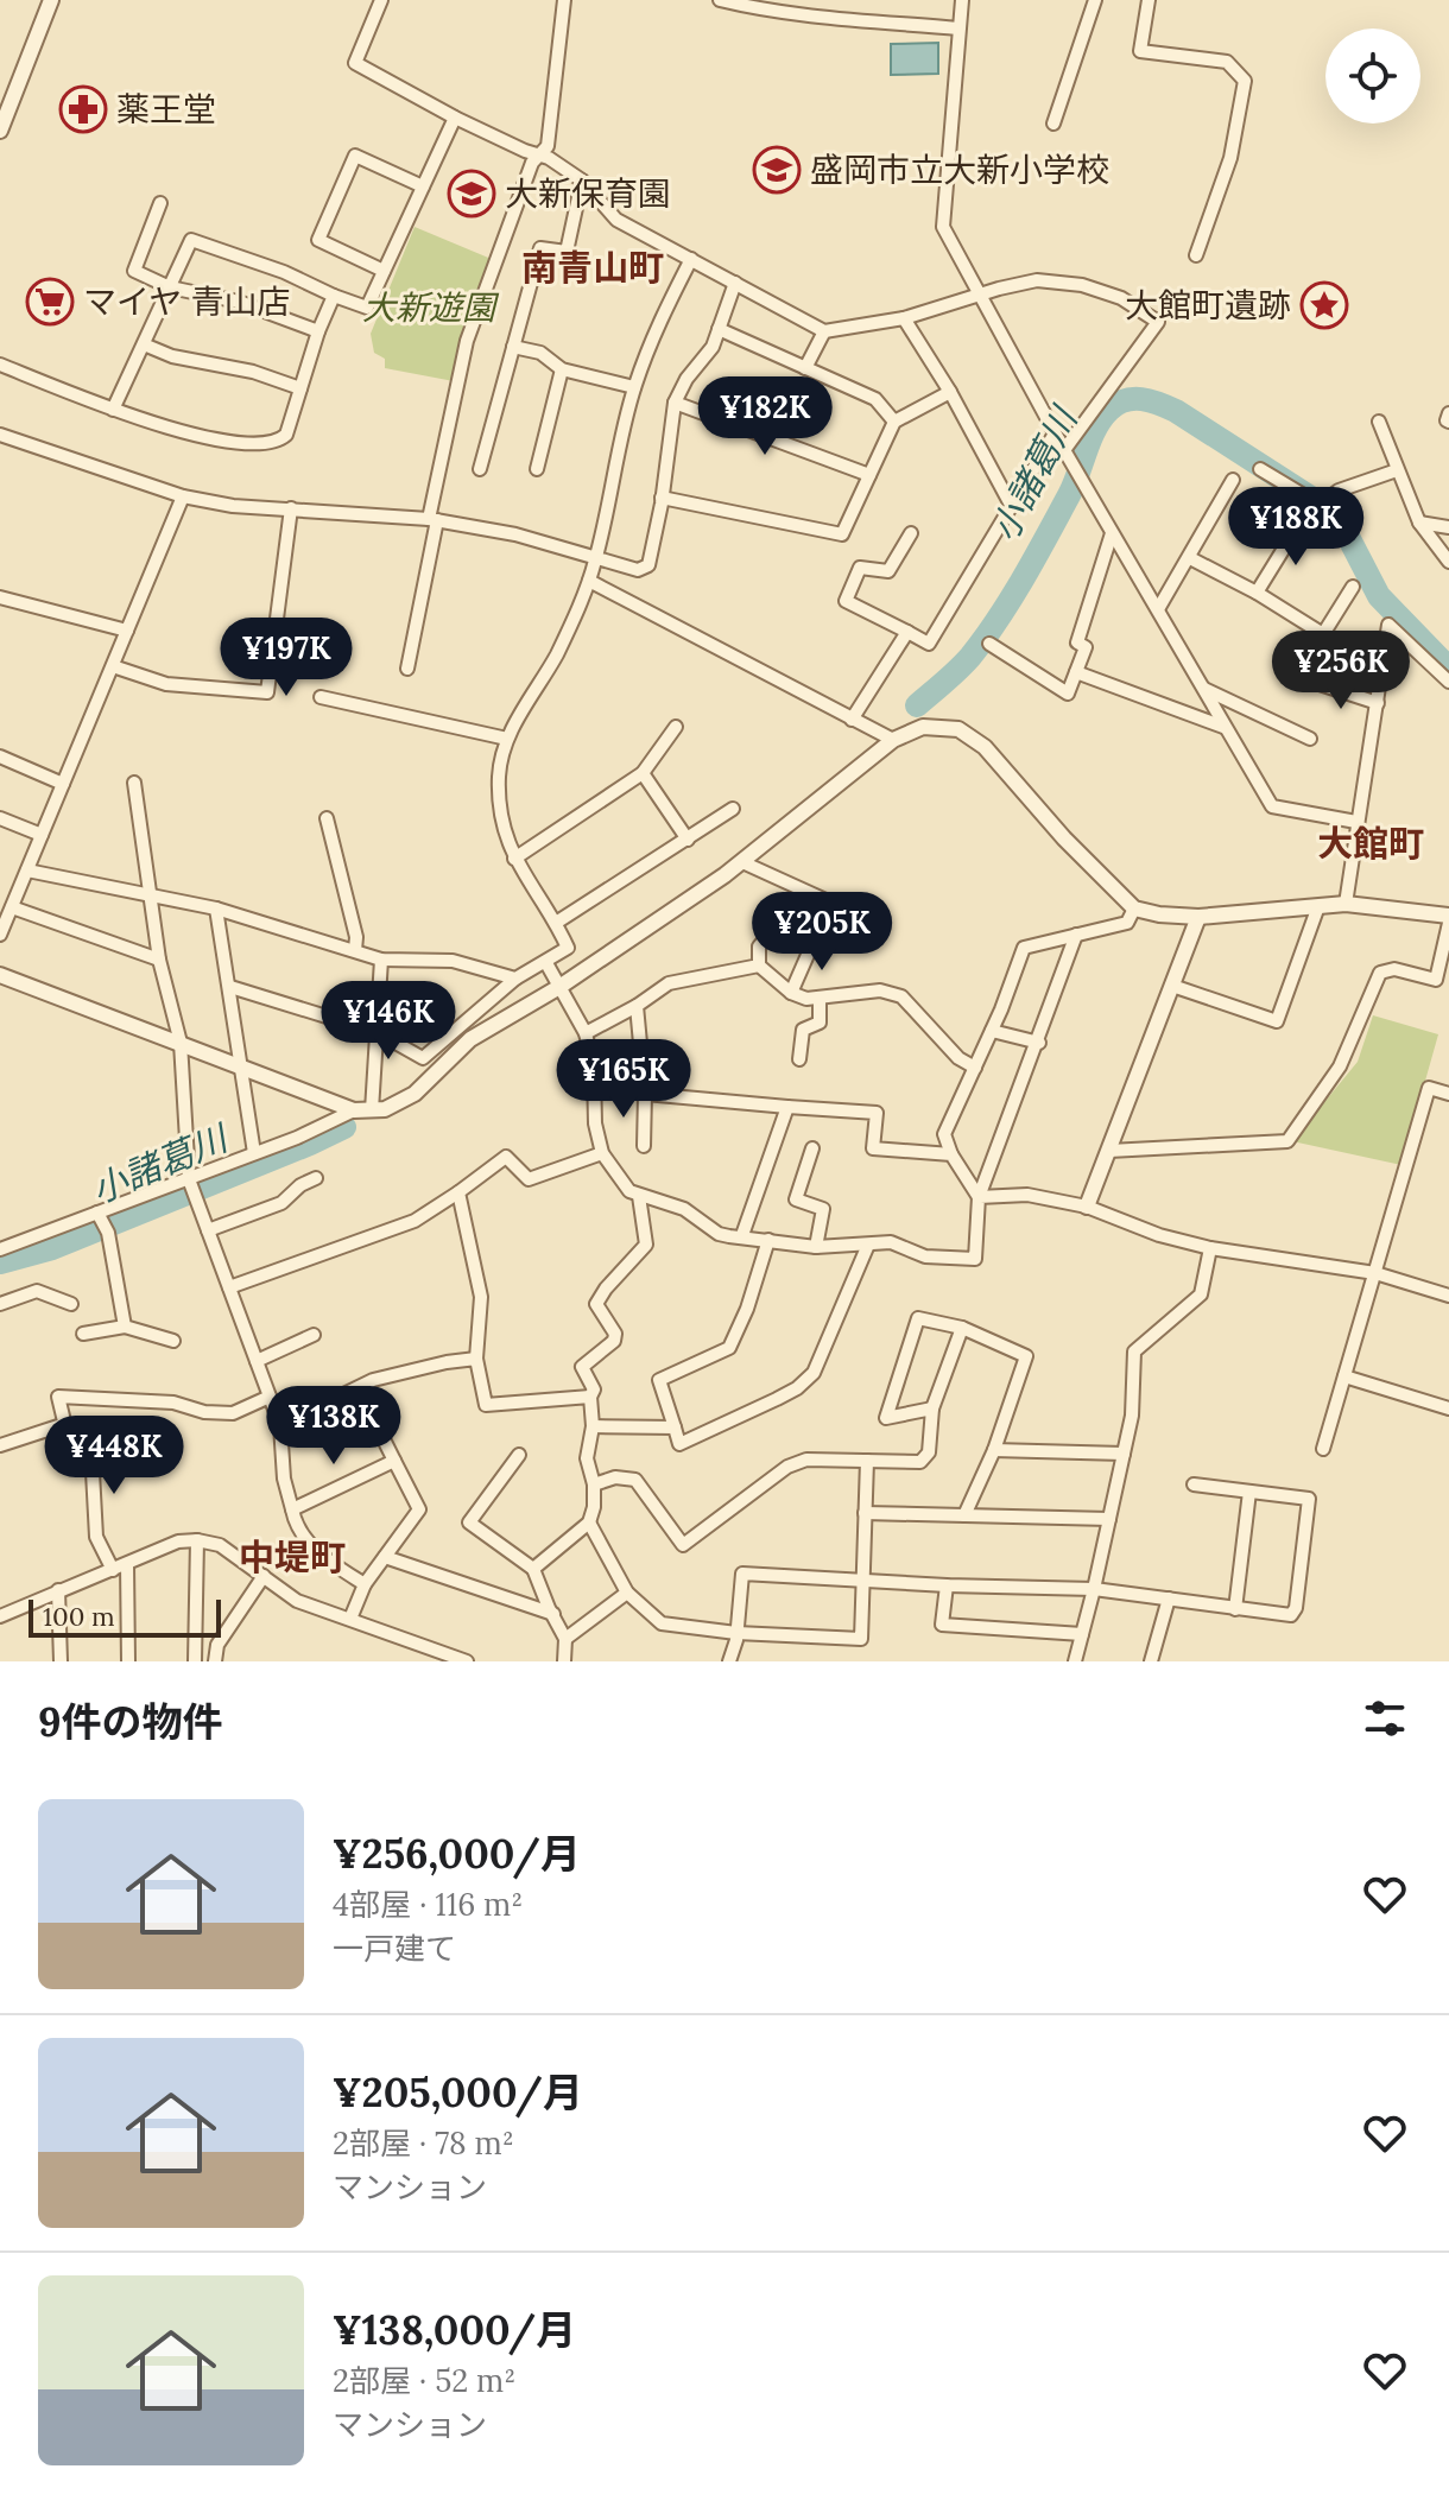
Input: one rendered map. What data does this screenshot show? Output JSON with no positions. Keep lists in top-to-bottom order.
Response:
{
  "districts": ["南青山町", "大館町", "中堤町"],
  "water": ["小諸葛川"],
  "parks": ["大新遊園"],
  "places": {
    "pharmacy": ["薬王堂"],
    "school or university": ["盛岡市立大新小学校", "大新保育園"],
    "supermarket": ["マイヤ 青山店"],
    "place": ["大館町遺跡"]
  },
  "scale_bar": "100 m",
  "page": {
    "price": [
      "¥182K",
      "¥188K",
      "¥197K",
      "¥256K",
      "¥205K",
      "¥146K",
      "¥165K",
      "¥138K",
      "¥448K"
    ],
    "scale": "100 m",
    "heading": "9件の物件",
    "list": [
      {
        "name": "¥256,000/月",
        "note": "4部屋 · 116 m² · 一戸建て"
      },
      {
        "name": "¥205,000/月",
        "note": "2部屋 · 78 m² · マンション"
      },
      {
        "name": "¥138,000/月",
        "note": "2部屋 · 52 m² · マンション"
      }
    ]
  }
}
